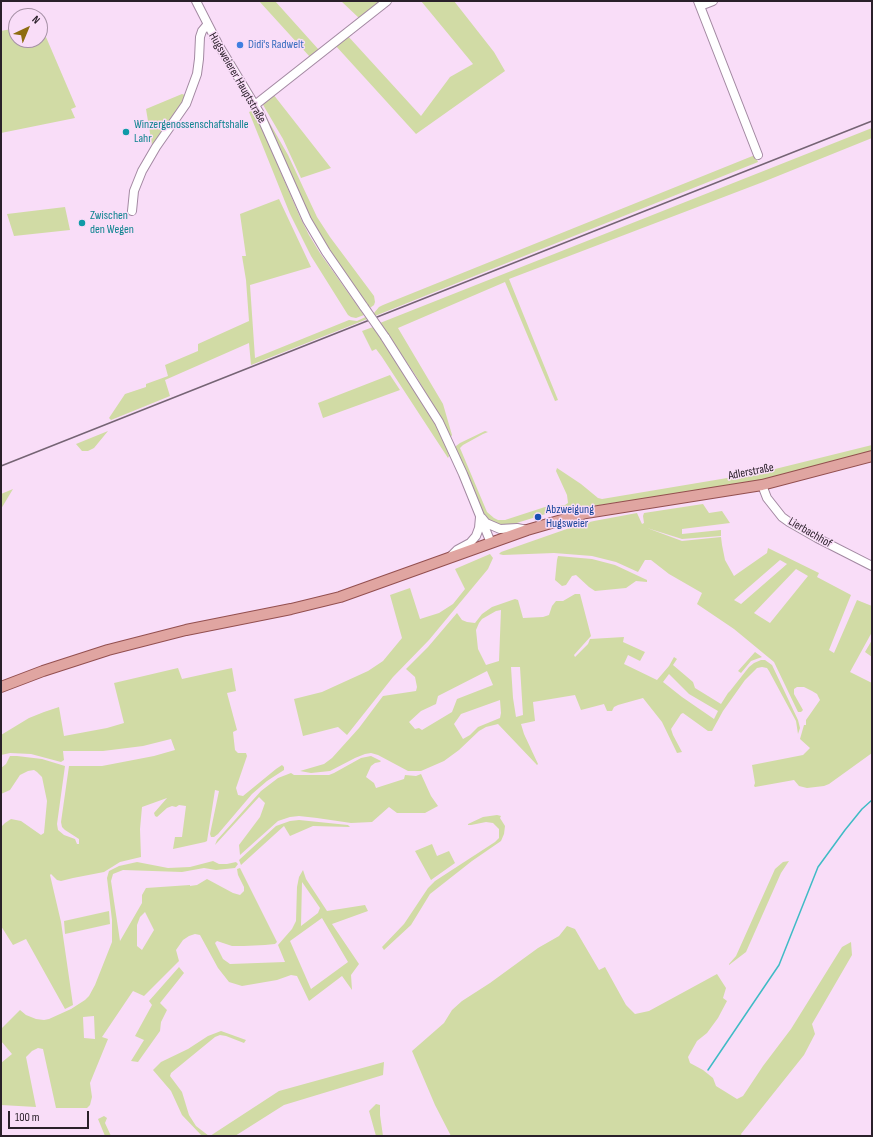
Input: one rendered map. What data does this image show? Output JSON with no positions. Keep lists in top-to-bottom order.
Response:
{
  "streets": {
    "main road": ["Adlerstraße"],
    "street": ["Hugsweierer Hauptstraße", "Lierbachhof"]
  },
  "crossings": [
    ["Hugsweierer Hauptstraße", "Adlerstraße"],
    ["Adlerstraße", "Lierbachhof"]
  ],
  "places": [
    "Didi's Radwelt",
    "Winzergenossenschaftshalle Lahr",
    "Zwischen den Wegen",
    "Abzweigung Hugsweier"
  ],
  "scale_bar": "100 m",
  "north": "top right"
}
